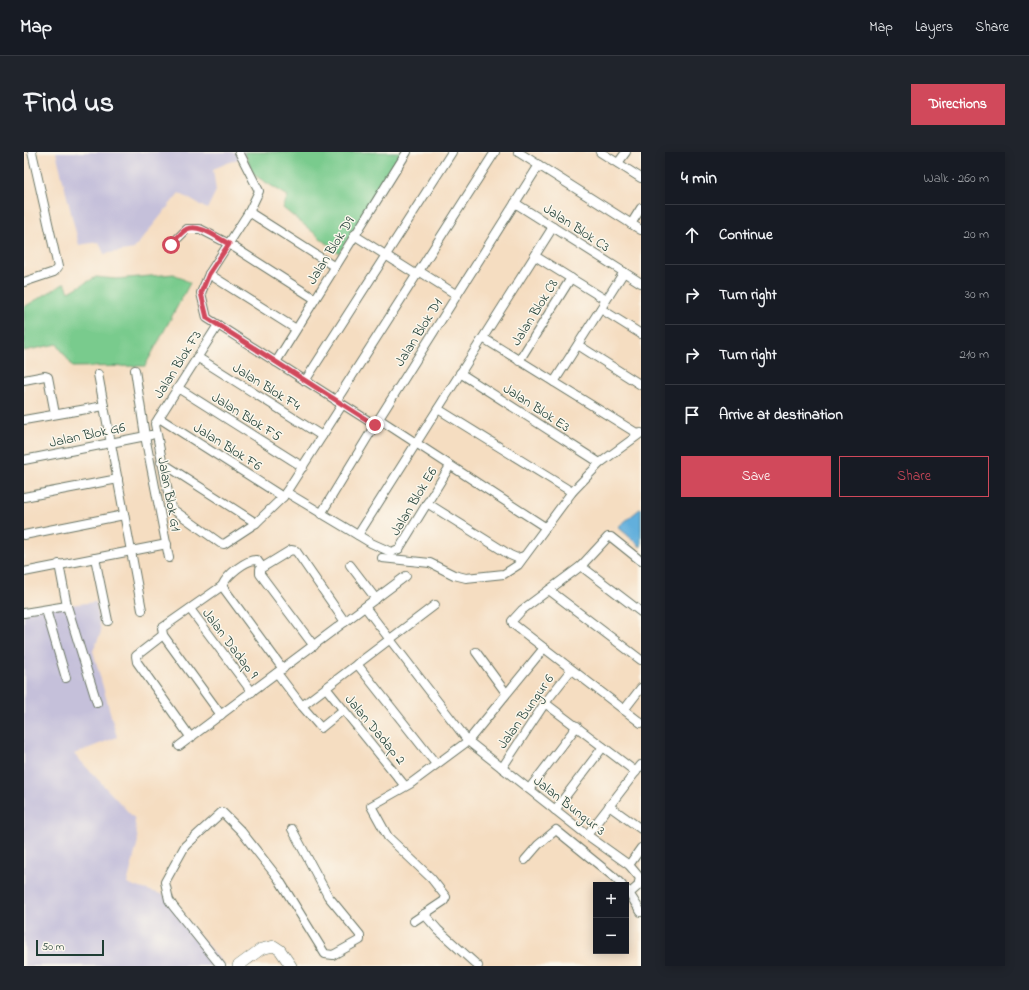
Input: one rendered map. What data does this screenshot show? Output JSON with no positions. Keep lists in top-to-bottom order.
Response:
{
  "streets": {
    "street": [
      "Jalan Blok C3",
      "Jalan Blok D9",
      "Jalan Blok C8",
      "Jalan Blok D1",
      "Jalan Blok F3",
      "Jalan Blok F4",
      "Jalan Blok E3",
      "Jalan Blok F5",
      "Jalan Blok G6",
      "Jalan Blok F6",
      "Jalan Blok G1",
      "Jalan Blok E6",
      "Jalan Dadap 9",
      "Jalan Bungur 6",
      "Jalan Dadap 2",
      "Jalan Bungur 3"
    ]
  },
  "crossings": [
    ["Jalan Blok C3", "Jalan Blok D1"],
    ["Jalan Blok D1", "Jalan Blok F6"],
    ["Jalan Blok F3", "Jalan Blok F4"],
    ["Jalan Blok F3", "Jalan Blok F5"],
    ["Jalan Blok F3", "Jalan Blok F6"],
    ["Jalan Blok G6", "Jalan Blok G1"],
    ["Jalan Blok F6", "Jalan Blok E6"],
    ["Jalan Bungur 6", "Jalan Bungur 3"]
  ],
  "scale_bar": "50 m",
  "page": {
    "header": "Map",
    "nav": ["Map", "Layers", "Share"],
    "title": "Find us",
    "buttons": [
      "Directions",
      ["Save", "Share"]
    ],
    "heading": ["4 min", "Walk · 260 m"],
    "list": [
      ["Continue", "20 m"],
      ["Turn right", "30 m"],
      ["Turn right", "210 m"],
      "Arrive at destination"
    ],
    "map_buttons": ["+", "−"],
    "scale": "50 m"
  }
}
